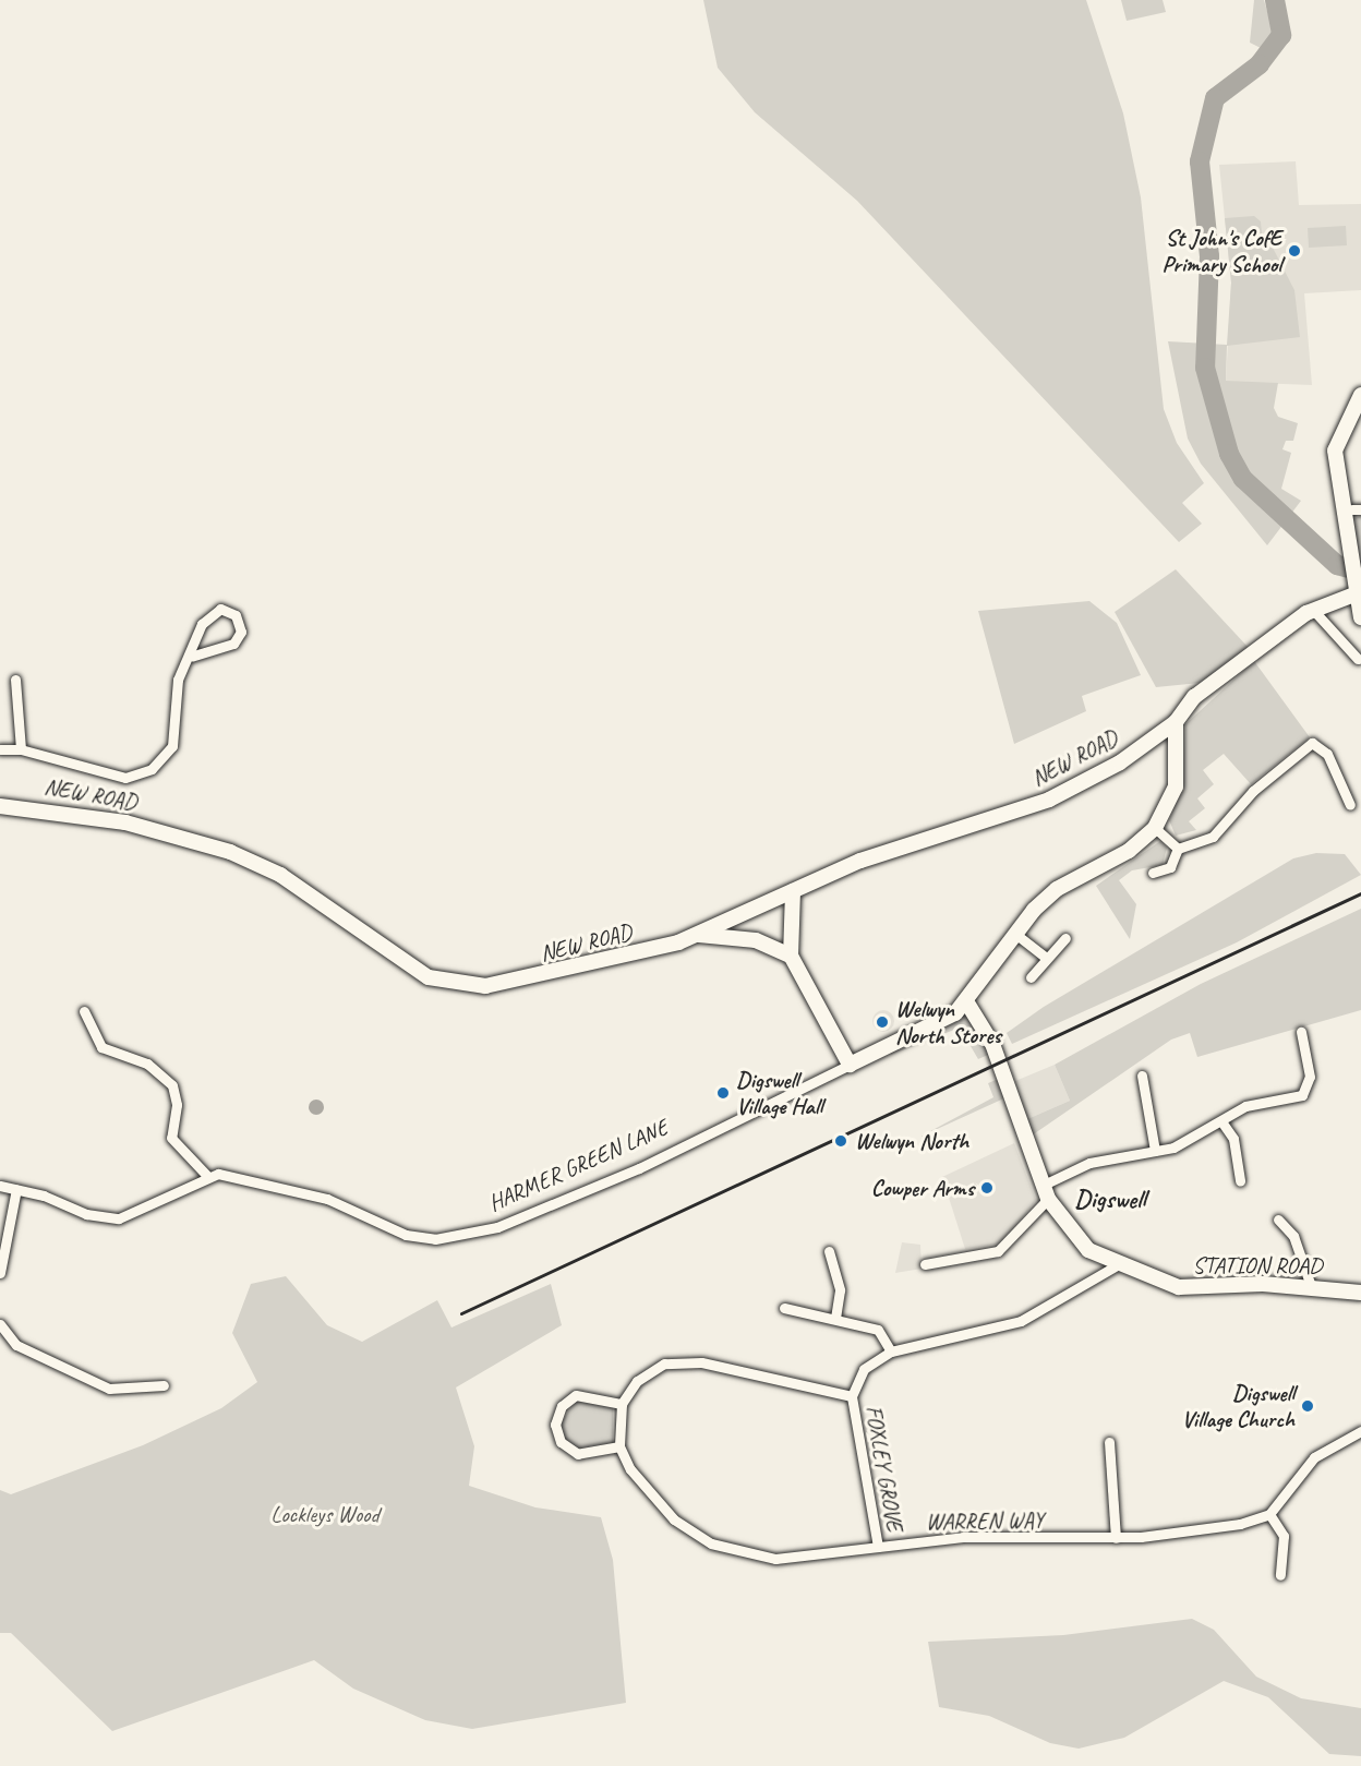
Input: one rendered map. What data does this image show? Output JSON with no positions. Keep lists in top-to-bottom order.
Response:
{
  "streets": {
    "street": [
      "NEW ROAD",
      "HARMER GREEN LANE",
      "STATION ROAD",
      "FOXLEY GROVE",
      "WARREN WAY"
    ]
  },
  "crossings": [
    ["NEW ROAD", "HARMER GREEN LANE"],
    ["HARMER GREEN LANE", "STATION ROAD"],
    ["FOXLEY GROVE", "WARREN WAY"]
  ],
  "districts": ["Digswell"],
  "parks": ["Lockleys Wood"],
  "places": [
    "St John's CofE Primary School",
    "Welwyn North Stores",
    "Digswell Village Hall",
    "Welwyn North",
    "Cowper Arms",
    "Digswell Village Church"
  ]
}
